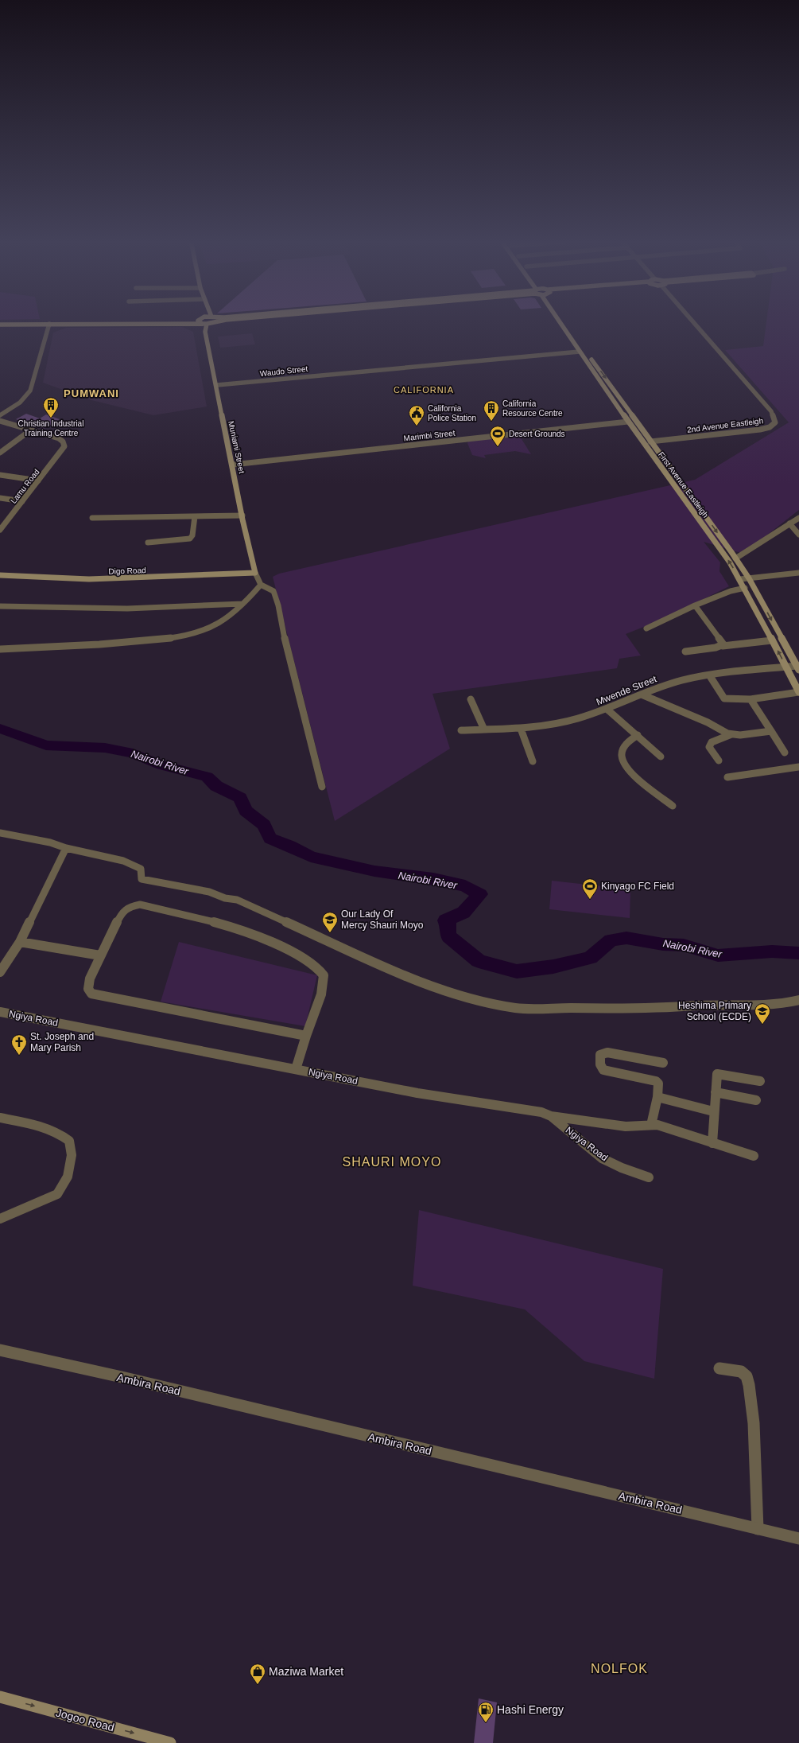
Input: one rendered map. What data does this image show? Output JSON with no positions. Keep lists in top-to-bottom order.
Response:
{
  "streets": {
    "main road": [
      "Muniami Street",
      "First Avenue Eastleigh",
      "Digo Road",
      "Jogoo Road"
    ],
    "street": [
      "Waudo Street",
      "2nd Avenue Eastleigh",
      "Marimbi Street",
      "Lamu Road",
      "Mwende Street",
      "Ngiya Road",
      "Ambira Road"
    ]
  },
  "crossings": [
    ["Waudo Street", "Muniami Street"],
    ["Waudo Street", "First Avenue Eastleigh"],
    ["2nd Avenue Eastleigh", "First Avenue Eastleigh"],
    ["Marimbi Street", "Muniami Street"],
    ["Marimbi Street", "First Avenue Eastleigh"],
    ["Muniami Street", "Digo Road"],
    ["First Avenue Eastleigh", "Mwende Street"]
  ],
  "one_way": ["Jogoo Road"],
  "districts": [
    "CALIFORNIA",
    "PUMWANI",
    "SHAURI MOYO",
    "NOLFOK"
  ],
  "water": ["Nairobi River"],
  "places": {
    "building": ["Christian Industrial Training Centre", "California Resource Centre"],
    "public building": ["California Police Station"],
    "sports": ["Desert Grounds", "Kinyago FC Field"],
    "school or university": ["Our Lady Of Mercy Shauri Moyo", "Heshima Primary School (ECDE)"],
    "church": ["St. Joseph and Mary Parish"],
    "shop": ["Maziwa Market"],
    "fuel station": ["Hashi Energy"]
  }
}
